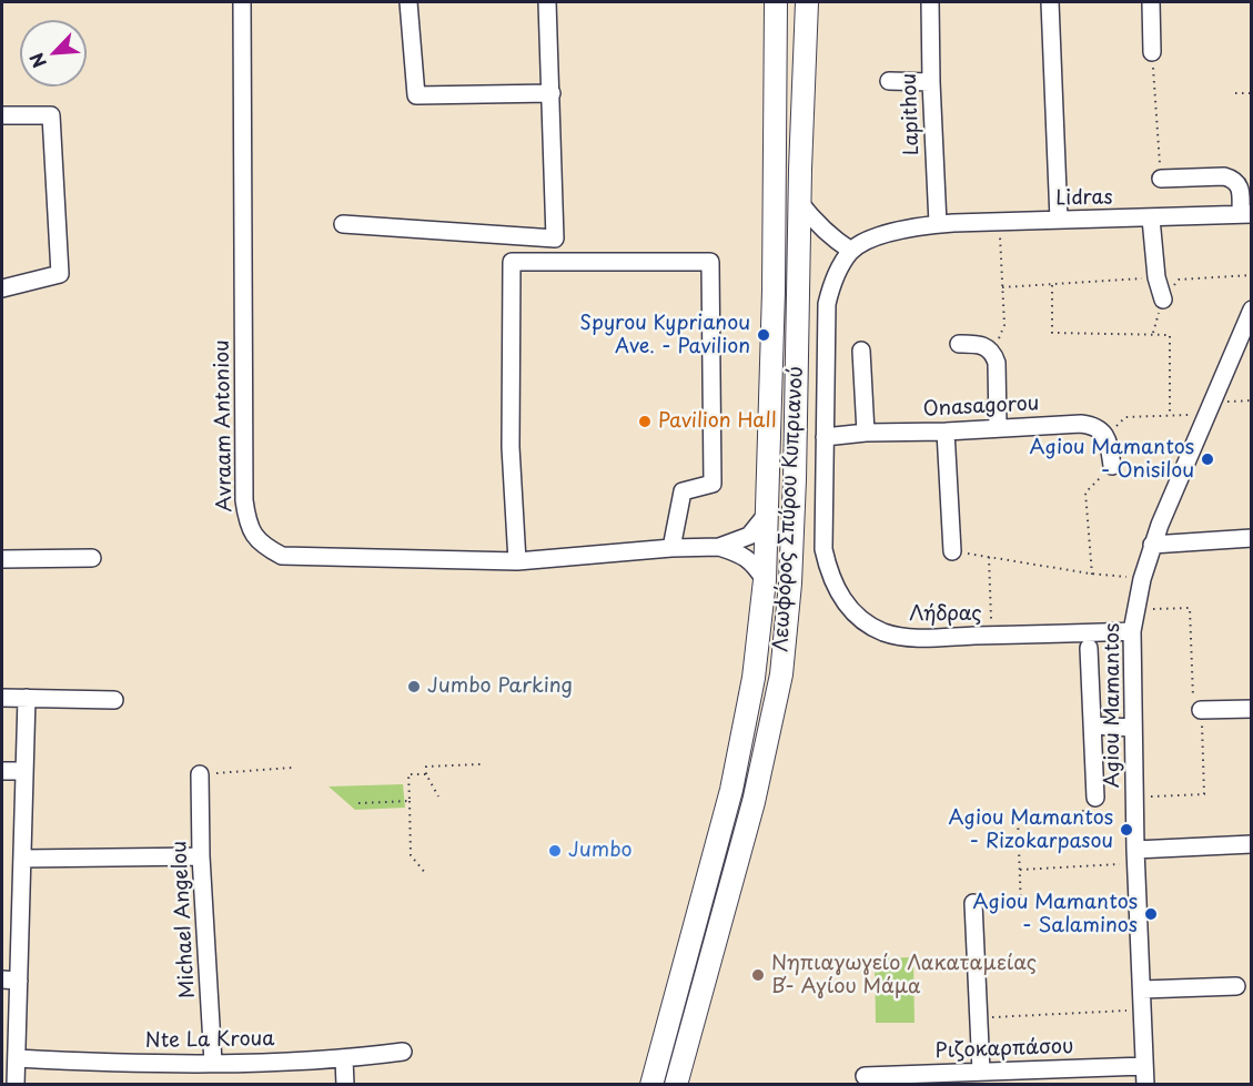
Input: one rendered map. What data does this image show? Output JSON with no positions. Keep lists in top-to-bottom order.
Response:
{
  "streets": {
    "main road": ["Λεωφόρος Σπύρου Κυπριανού"],
    "street": [
      "Lapithou",
      "Lidras",
      "Onasagorou",
      "Avraam Antoniou",
      "Λήδρας",
      "Agiou Mamantos",
      "Michael Angelou",
      "Nte La Kroua",
      "Ριζοκαρπάσου"
    ]
  },
  "crossings": [
    ["Lapithou", "Lidras"],
    ["Lidras", "Λήδρας"],
    ["Onasagorou", "Λήδρας"],
    ["Λήδρας", "Agiou Mamantos"],
    ["Agiou Mamantos", "Ριζοκαρπάσου"],
    ["Michael Angelou", "Nte La Kroua"]
  ],
  "places": [
    "Spyrou Kyprianou Ave. - Pavilion",
    "Pavilion Hall",
    "Agiou Mamantos - Onisilou",
    "Jumbo Parking",
    "Agiou Mamantos - Rizokarpasou",
    "Jumbo",
    "Agiou Mamantos - Salaminos",
    "Νηπιαγωγείο Λακαταμείας Β΄- Αγίου Μάμα"
  ],
  "north": "bottom left"
}
